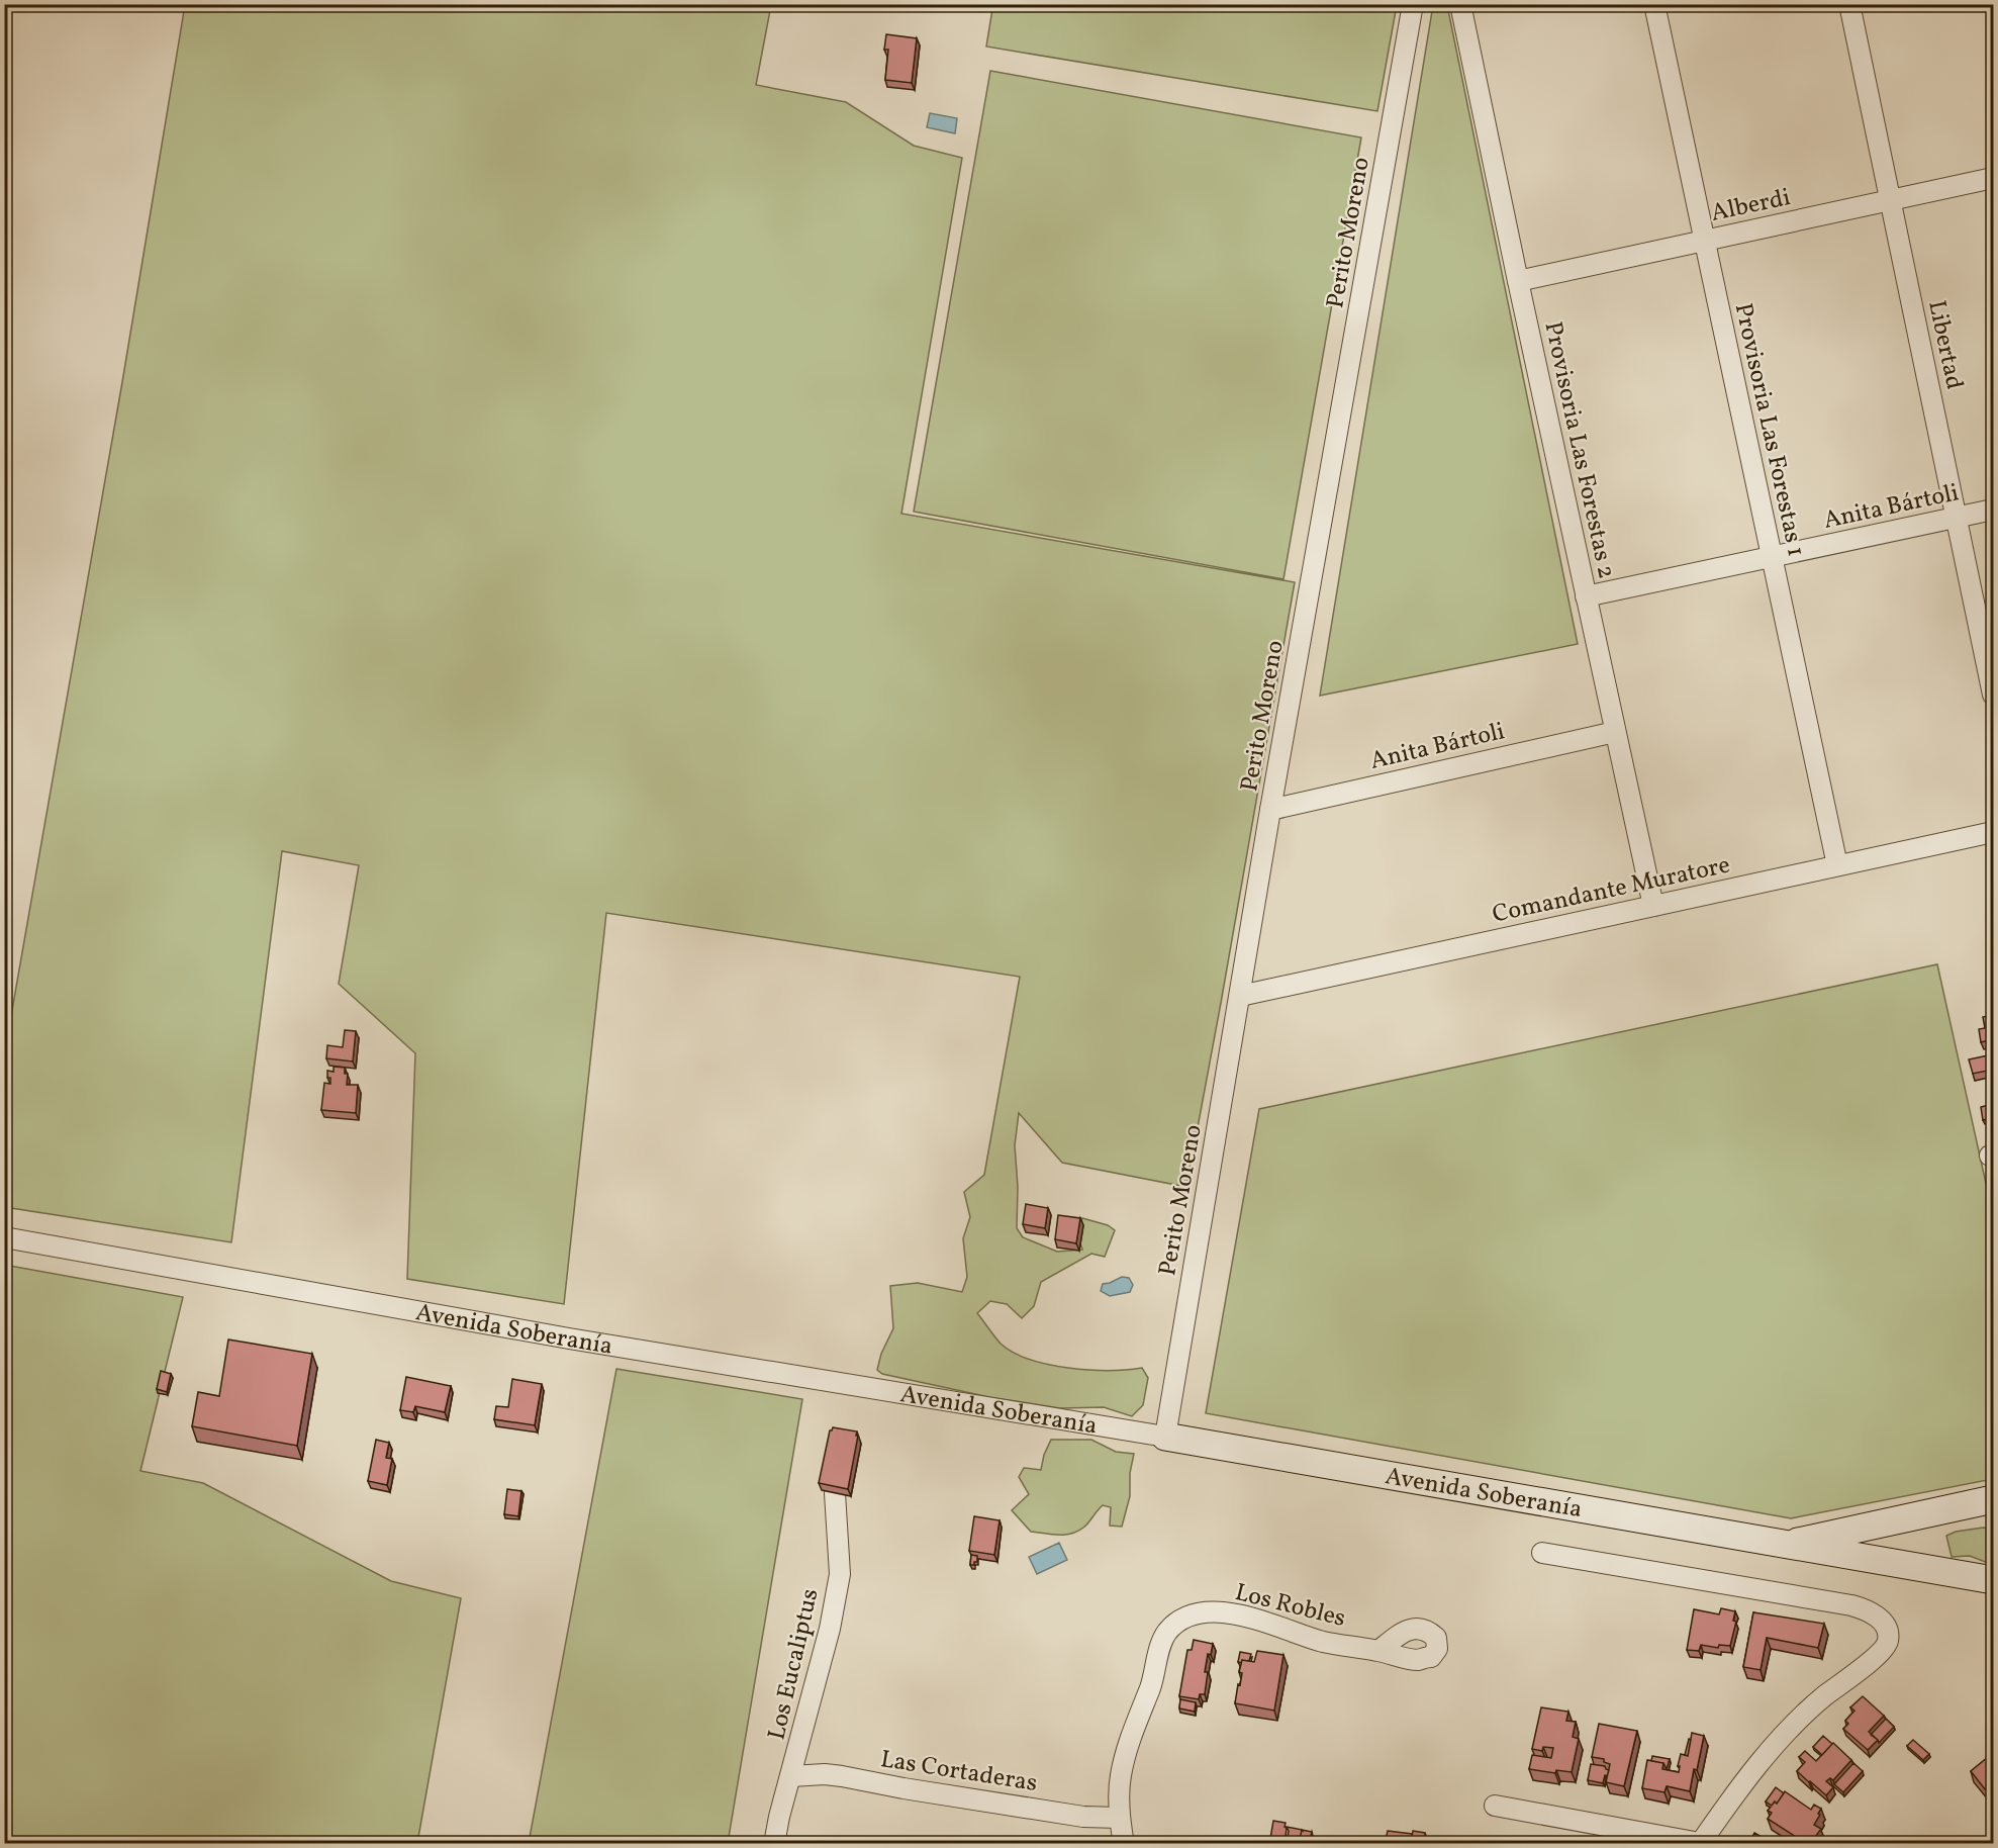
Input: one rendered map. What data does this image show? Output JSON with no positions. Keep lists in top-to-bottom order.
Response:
{
  "streets": {
    "street": [
      "Alberdi",
      "Perito Moreno",
      "Libertad",
      "Provisoria Las Forestas 1",
      "Provisoria Las Forestas 2",
      "Anita Bártoli",
      "Comandante Muratore",
      "Avenida Soberanía",
      "Los Robles",
      "Los Eucaliptus",
      "Las Cortaderas"
    ]
  },
  "crossings": [
    ["Alberdi", "Libertad"],
    ["Alberdi", "Provisoria Las Forestas 1"],
    ["Alberdi", "Provisoria Las Forestas 2"],
    ["Perito Moreno", "Anita Bártoli"],
    ["Perito Moreno", "Comandante Muratore"],
    ["Perito Moreno", "Avenida Soberanía"],
    ["Libertad", "Anita Bártoli"],
    ["Provisoria Las Forestas 1", "Anita Bártoli"],
    ["Provisoria Las Forestas 1", "Comandante Muratore"],
    ["Provisoria Las Forestas 2", "Anita Bártoli"],
    ["Provisoria Las Forestas 2", "Comandante Muratore"],
    ["Los Robles", "Las Cortaderas"],
    ["Los Eucaliptus", "Las Cortaderas"]
  ]
}
